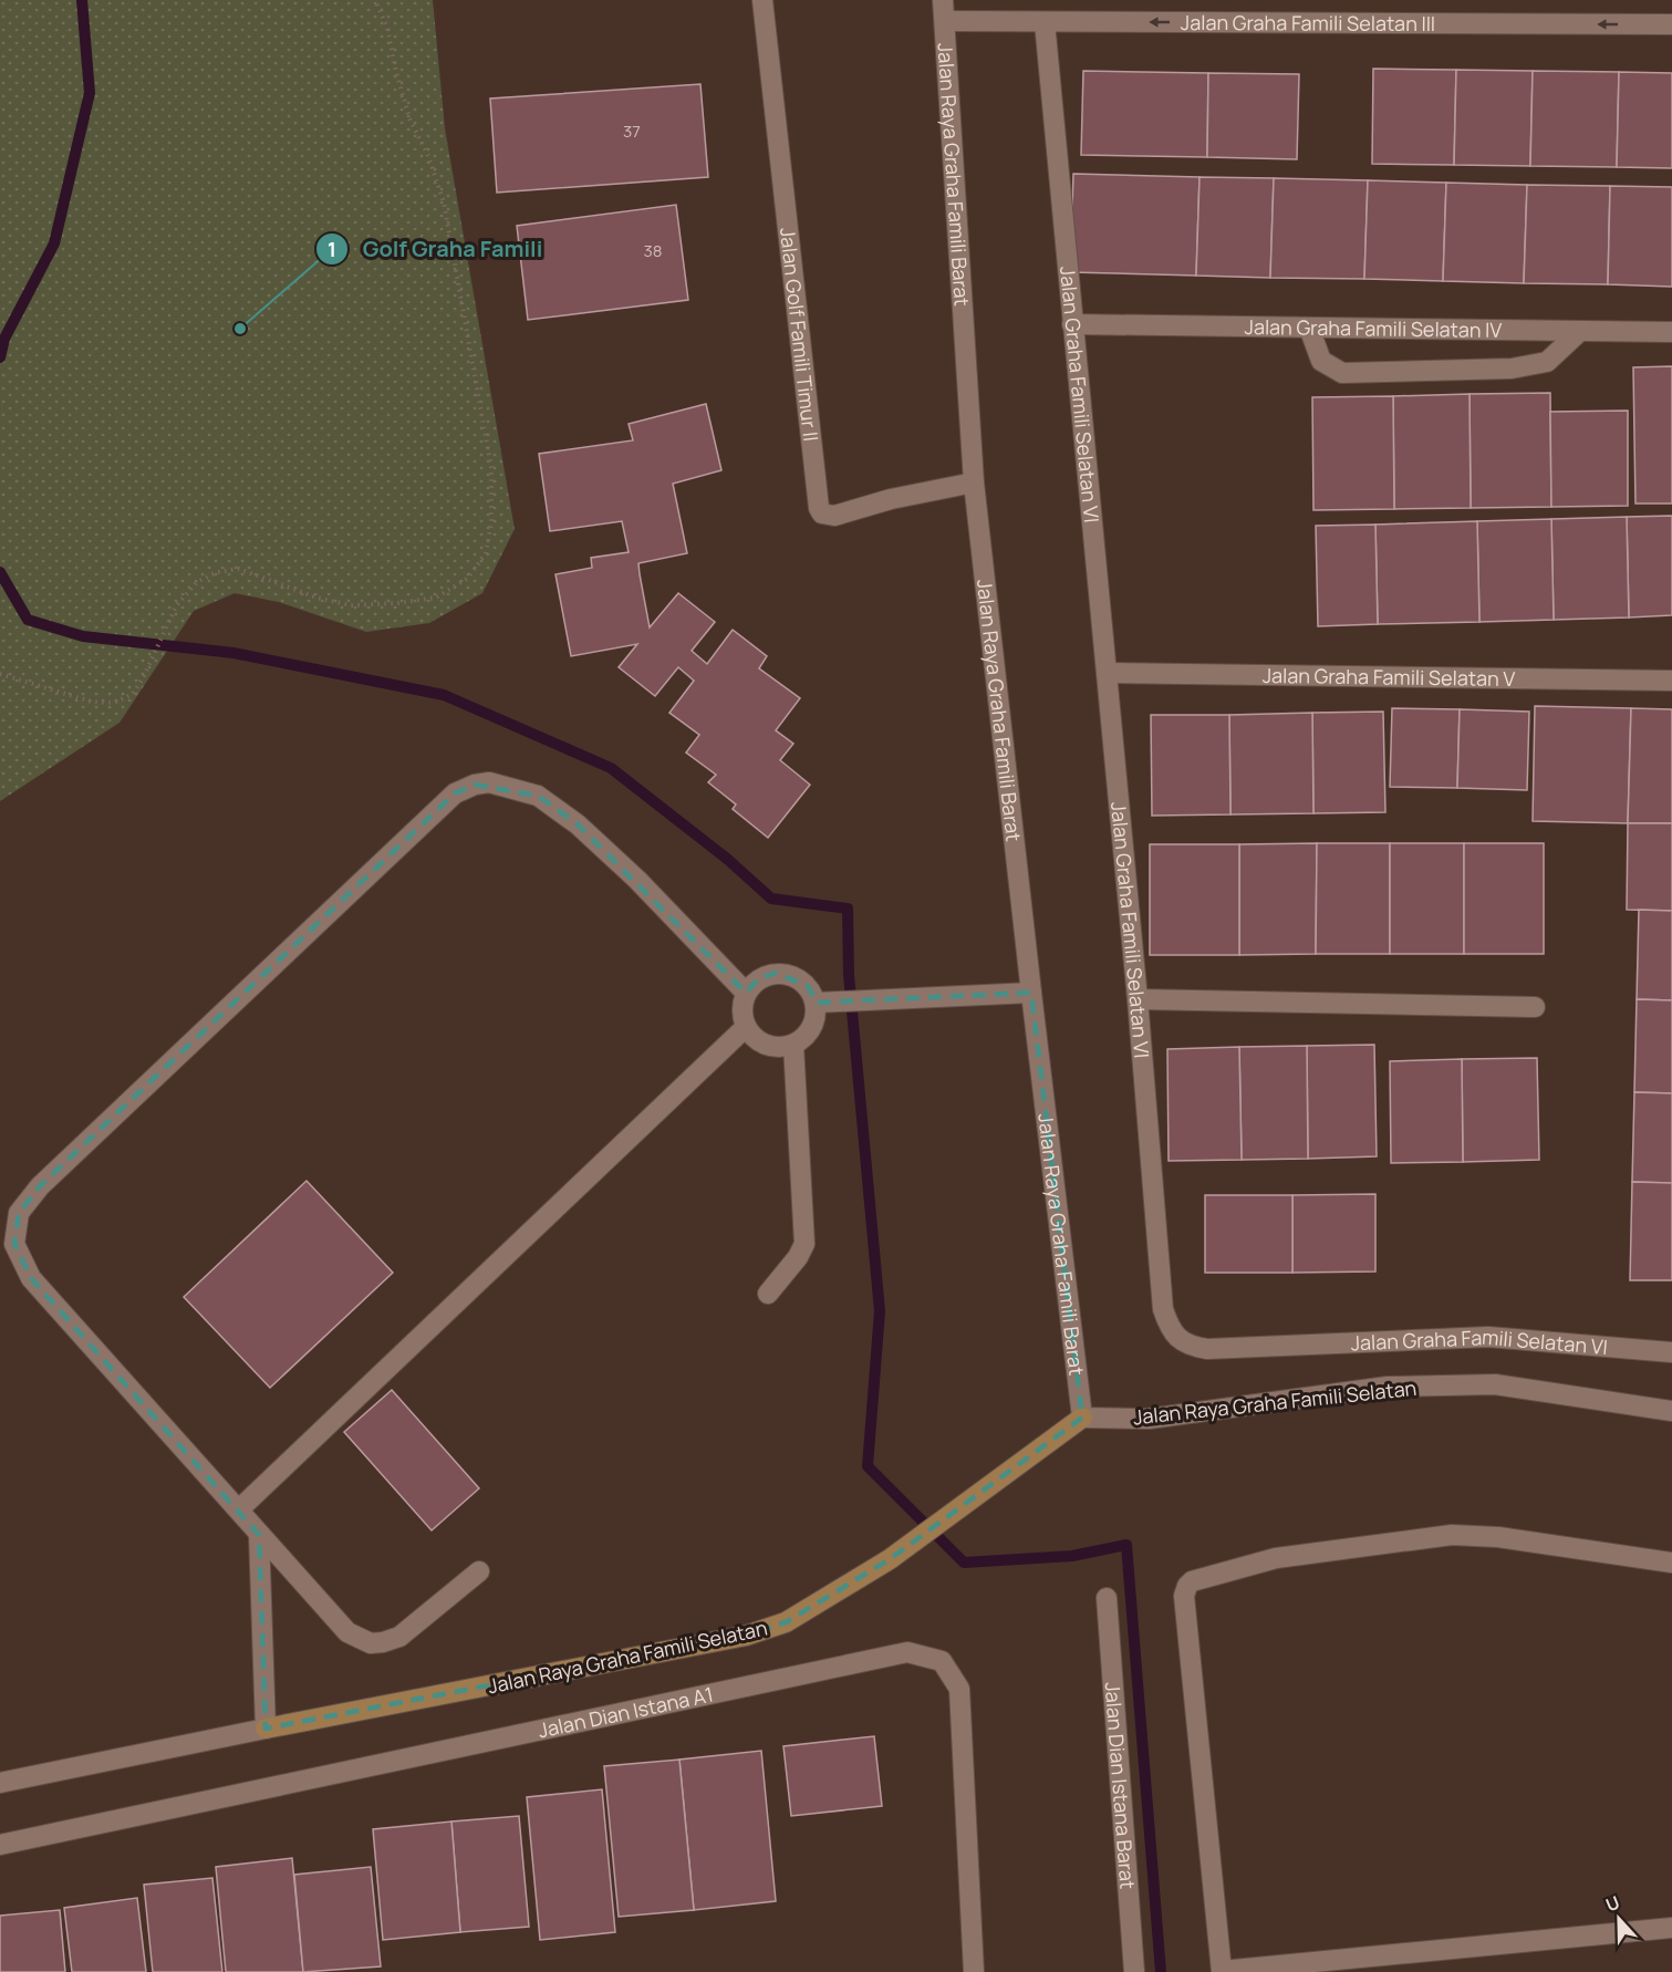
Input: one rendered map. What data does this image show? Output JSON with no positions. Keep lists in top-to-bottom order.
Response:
{
  "streets": {
    "street": [
      "Jalan Graha Famili Selatan III",
      "Jalan Raya Graha Famili Barat",
      "Jalan Graha Famili Selatan IV",
      "Jalan Golf Famili Timur II",
      "Jalan Graha Famili Selatan VI",
      "Jalan Graha Famili Selatan V",
      "Jalan Raya Graha Famili Selatan",
      "Jalan Dian Istana A1",
      "Jalan Dian Istana Barat"
    ]
  },
  "crossings": [
    ["Jalan Graha Famili Selatan III", "Jalan Raya Graha Famili Barat"],
    ["Jalan Graha Famili Selatan III", "Jalan Graha Famili Selatan VI"],
    ["Jalan Raya Graha Famili Barat", "Jalan Golf Famili Timur II"],
    ["Jalan Raya Graha Famili Barat", "Jalan Raya Graha Famili Selatan"],
    ["Jalan Graha Famili Selatan IV", "Jalan Graha Famili Selatan VI"],
    ["Jalan Graha Famili Selatan VI", "Jalan Graha Famili Selatan V"]
  ],
  "one_way": ["Jalan Graha Famili Selatan III"],
  "places": ["Golf Graha Famili"],
  "house_numbers": ["37", "38"],
  "north": "top"
}
